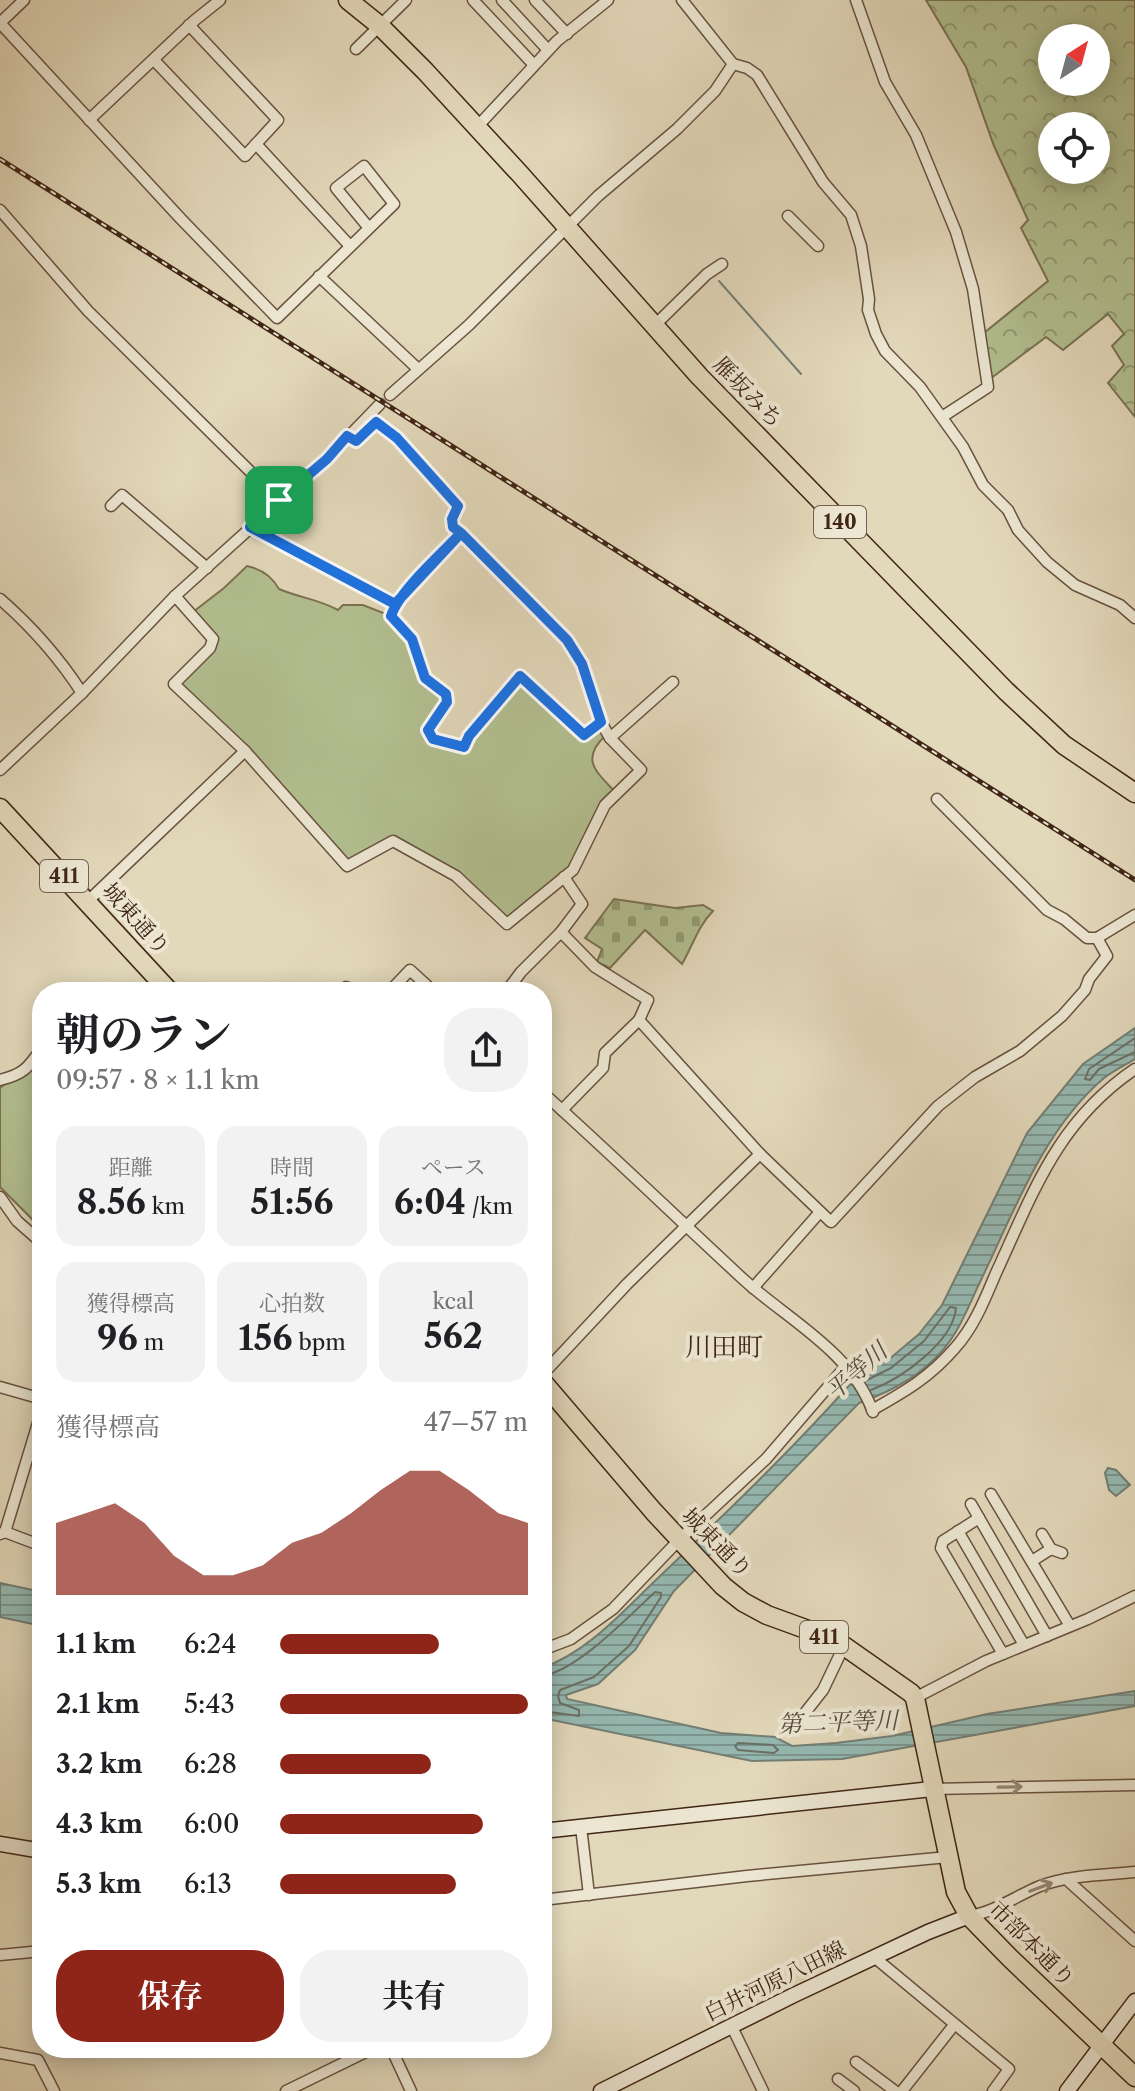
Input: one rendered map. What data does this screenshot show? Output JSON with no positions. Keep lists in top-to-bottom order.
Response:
{
  "streets": {
    "highway": [
      "雁坂みち",
      "140",
      "411",
      "城東通り",
      "市部本通り"
    ],
    "street": ["白井河原八田線"]
  },
  "crossings": [
    ["城東通り", "市部本通り"],
    ["市部本通り", "白井河原八田線"]
  ],
  "districts": ["川田町"],
  "water": ["平等川", "第二平等川"],
  "north": "top right",
  "page": {
    "heading": ["朝のラン", "09:57 · 8 × 1.1 km"],
    "stats": [
      ["距離", "8.56 km"],
      ["時間", "51:56"],
      ["ペース", "6:04 /km"],
      ["獲得標高", "96 m"],
      ["心拍数", "156 bpm"],
      ["kcal", "562"]
    ],
    "chart": ["獲得標高", "47–57 m"],
    "list": [
      {
        "name": "1.1 km",
        "note": "6:24"
      },
      {
        "name": "2.1 km",
        "note": "5:43"
      },
      {
        "name": "3.2 km",
        "note": "6:28"
      },
      {
        "name": "4.3 km",
        "note": "6:00"
      },
      {
        "name": "5.3 km",
        "note": "6:13"
      }
    ],
    "buttons": ["保存", "共有"]
  }
}
